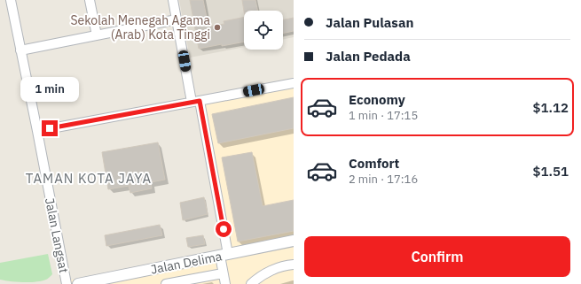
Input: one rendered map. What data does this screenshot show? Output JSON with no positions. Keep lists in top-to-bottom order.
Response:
{
  "streets": {
    "street": ["Jalan Langsat", "Jalan Delima"]
  },
  "districts": ["TAMAN KOTA JAYA"],
  "places": ["Sekolah Menegah Agama (Arab) Kota Tinggi"],
  "page": {
    "banner": ["Jalan Pulasan", "Jalan Pedada"],
    "bubble": "1 min",
    "list": [
      {
        "name": "Economy",
        "note": "1 min · 17:15",
        "value": "$1.12"
      },
      {
        "name": "Comfort",
        "note": "2 min · 17:16",
        "value": "$1.51"
      }
    ],
    "buttons": "Confirm"
  }
}
